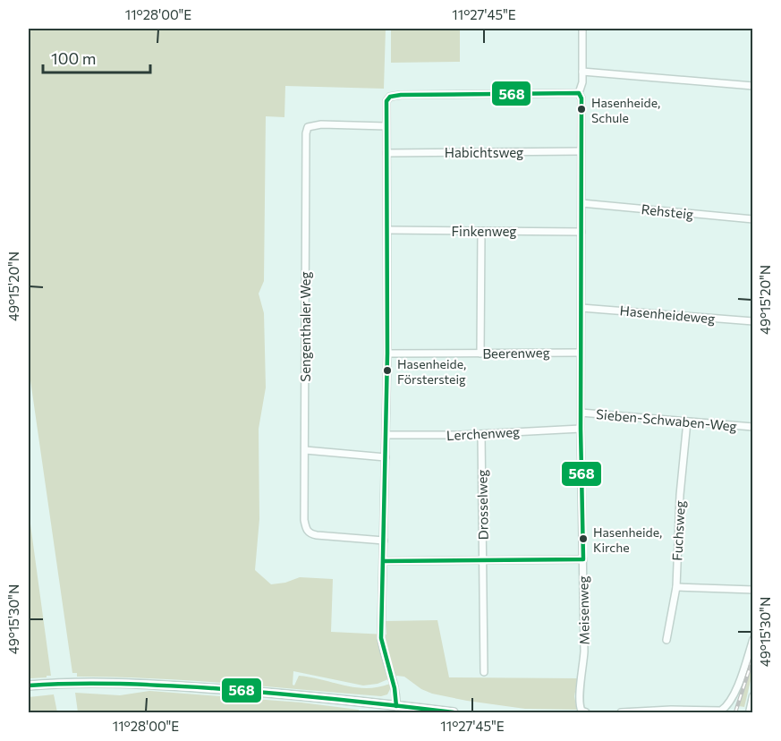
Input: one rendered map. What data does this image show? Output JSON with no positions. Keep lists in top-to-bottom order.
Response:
{
  "streets": {
    "street": [
      "Habichtsweg",
      "Rehsteig",
      "Finkenweg",
      "Hasenheideweg",
      "Sengenthaler Weg",
      "Beerenweg",
      "Sieben-Schwaben-Weg",
      "Lerchenweg",
      "Drosselweg",
      "Fuchsweg",
      "Meisenweg"
    ]
  },
  "crossings": [
    ["Habichtsweg", "Meisenweg"],
    ["Rehsteig", "Meisenweg"],
    ["Finkenweg", "Meisenweg"],
    ["Hasenheideweg", "Meisenweg"],
    ["Beerenweg", "Meisenweg"],
    ["Sieben-Schwaben-Weg", "Fuchsweg"],
    ["Sieben-Schwaben-Weg", "Meisenweg"],
    ["Lerchenweg", "Drosselweg"],
    ["Lerchenweg", "Meisenweg"]
  ],
  "places": ["Hasenheide, Schule", "Hasenheide, Förstersteig", "Hasenheide, Kirche"],
  "lines": ["transit line 568"],
  "scale_bar": "100 m",
  "coordinates": [
    "11°28'00\"E",
    "11°27'45\"E",
    "49°15'20\"N",
    "49°15'30\"N"
  ]
}
